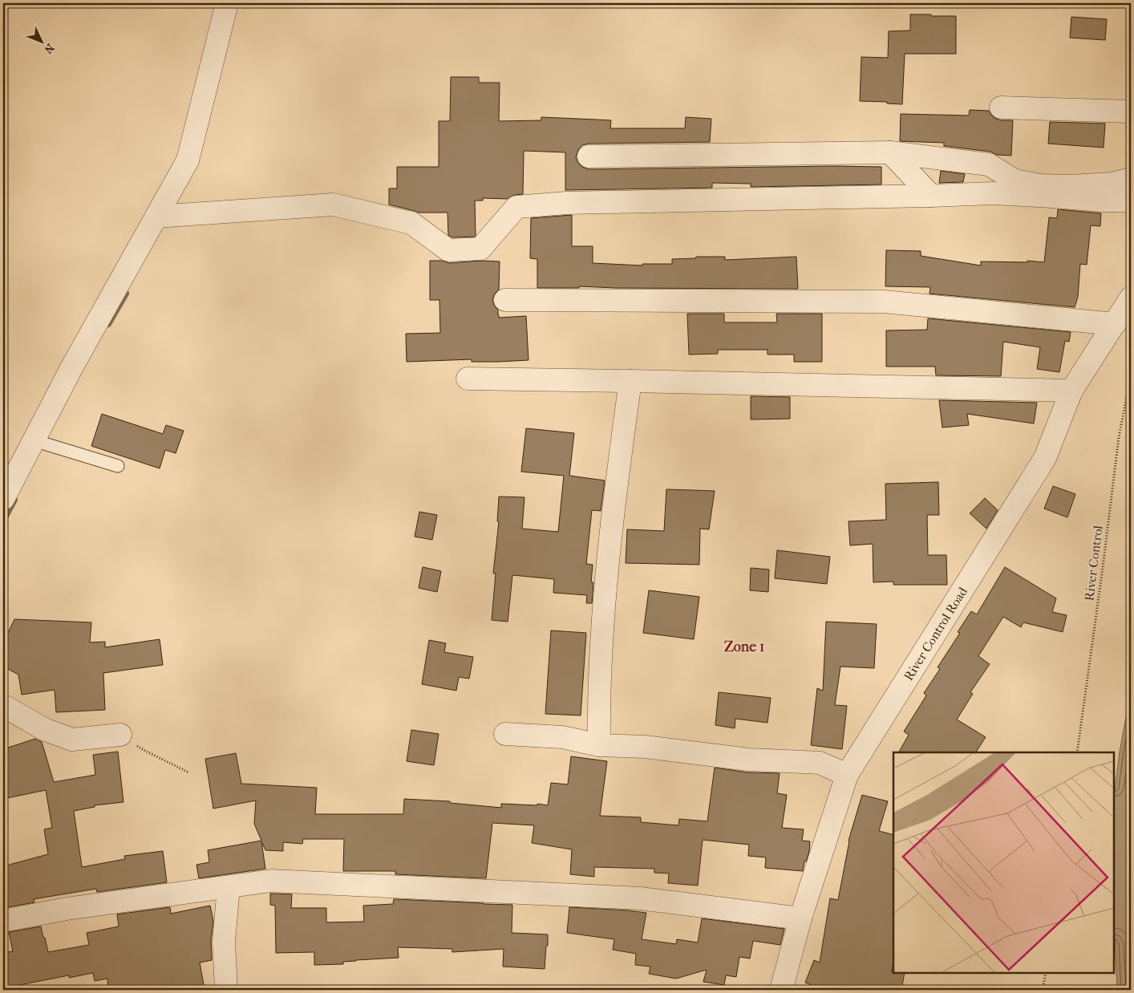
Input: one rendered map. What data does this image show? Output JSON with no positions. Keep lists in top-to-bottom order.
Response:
{
  "streets": {
    "street": ["River Control Road"],
    "path": ["River Control"]
  },
  "districts": ["Zone 1"],
  "north": "bottom right"
}
